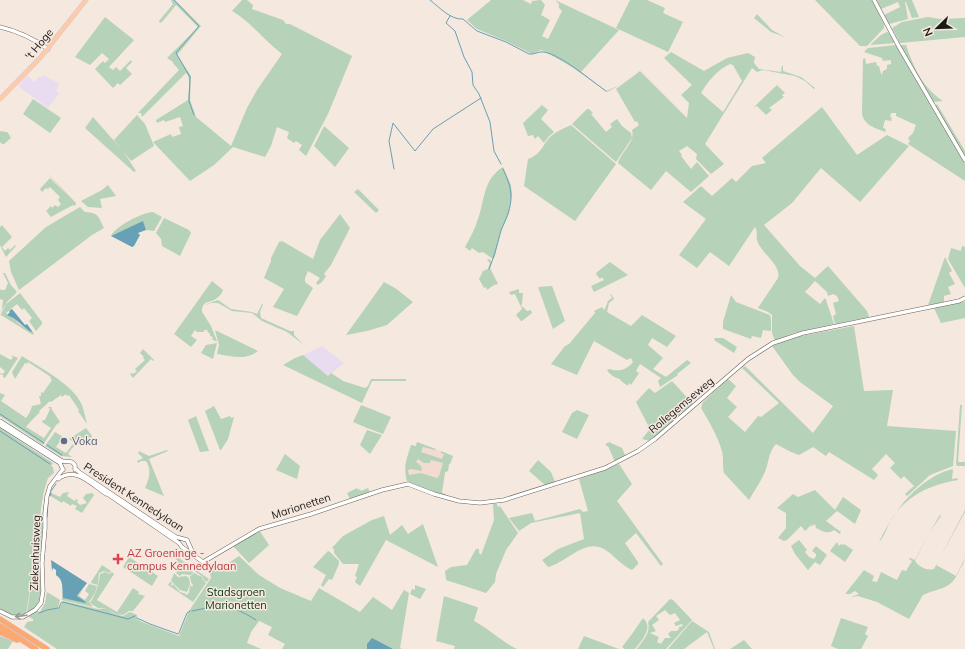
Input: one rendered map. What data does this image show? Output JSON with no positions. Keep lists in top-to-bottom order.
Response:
{
  "streets": {
    "main road": ["'t Hoge"],
    "street": [
      "Rollegemseweg",
      "President Kennedylaan",
      "Marionetten",
      "Ziekenhuisweg"
    ]
  },
  "crossings": [
    ["Rollegemseweg", "Marionetten"],
    ["President Kennedylaan", "Marionetten"],
    ["President Kennedylaan", "Ziekenhuisweg"]
  ],
  "one_way": ["Ziekenhuisweg"],
  "parks": ["Stadsgroen Marionetten"],
  "places": {
    "other": ["Voka"],
    "health": ["AZ Groeninge - campus Kennedylaan"]
  },
  "north": "bottom left"
}
